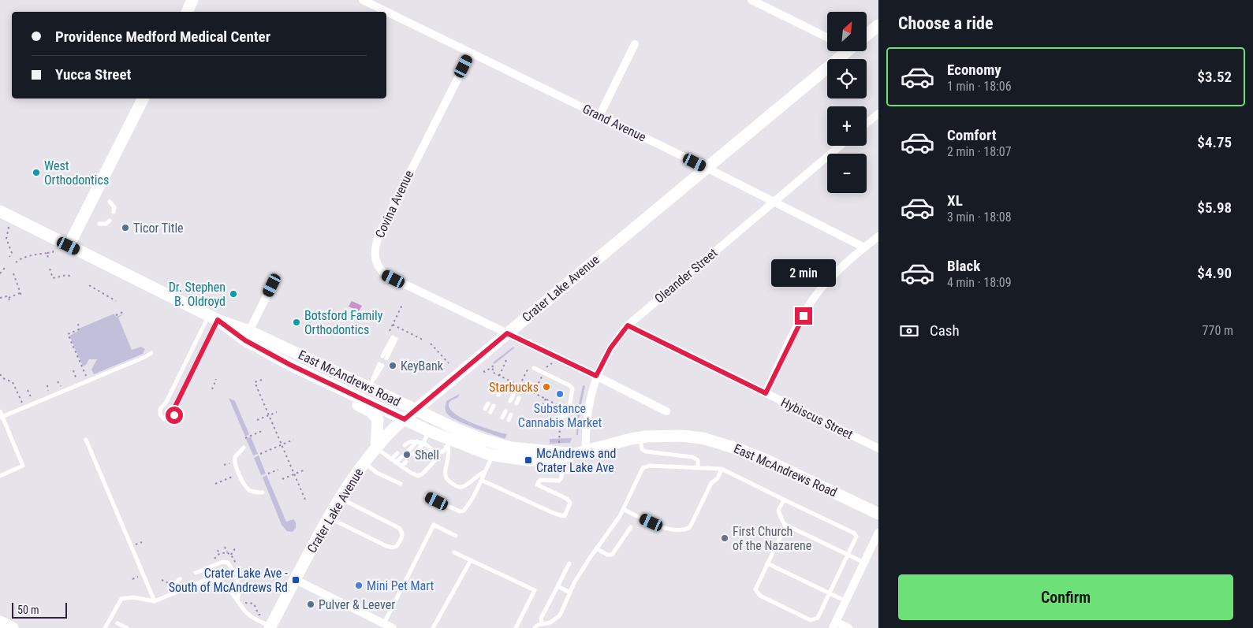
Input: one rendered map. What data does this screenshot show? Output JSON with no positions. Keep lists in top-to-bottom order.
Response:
{
  "streets": {
    "main road": ["Crater Lake Avenue", "East McAndrews Road"],
    "street": [
      "Grand Avenue",
      "Covina Avenue",
      "Oleander Street",
      "Hybiscus Street"
    ]
  },
  "crossings": [
    ["Grand Avenue", "Covina Avenue"],
    ["Grand Avenue", "Oleander Street"],
    ["Grand Avenue", "Crater Lake Avenue"],
    ["Covina Avenue", "Oleander Street"],
    ["Covina Avenue", "Crater Lake Avenue"],
    ["Oleander Street", "East McAndrews Road"],
    ["Oleander Street", "Hybiscus Street"],
    ["Crater Lake Avenue", "East McAndrews Road"]
  ],
  "places": {
    "other": [
      "West Orthodontics",
      "Ticor Title",
      "Dr. Stephen B. Oldroyd",
      "Botsford Family Orthodontics",
      "KeyBank",
      "Starbucks",
      "Substance Cannabis Market",
      "Shell",
      "First Church of the Nazarene",
      "Mini Pet Mart",
      "Pulver & Leever"
    ],
    "transit": ["McAndrews and Crater Lake Ave", "Crater Lake Ave - South of McAndrews Rd"]
  },
  "scale_bar": "50 m",
  "north": "top right",
  "page": {
    "heading": "Choose a ride",
    "map_buttons": ["+", "−"],
    "banner": ["Providence Medford Medical Center", "Yucca Street"],
    "list": [
      {
        "name": "Economy",
        "note": "1 min · 18:06",
        "value": "$3.52"
      },
      {
        "name": "Comfort",
        "note": "2 min · 18:07",
        "value": "$4.75"
      },
      {
        "name": "XL",
        "note": "3 min · 18:08",
        "value": "$5.98"
      },
      {
        "name": "Black",
        "note": "4 min · 18:09",
        "value": "$4.90"
      }
    ],
    "bubble": "2 min",
    "pay": ["Cash", "770 m"],
    "buttons": "Confirm",
    "scale": "50 m"
  }
}
